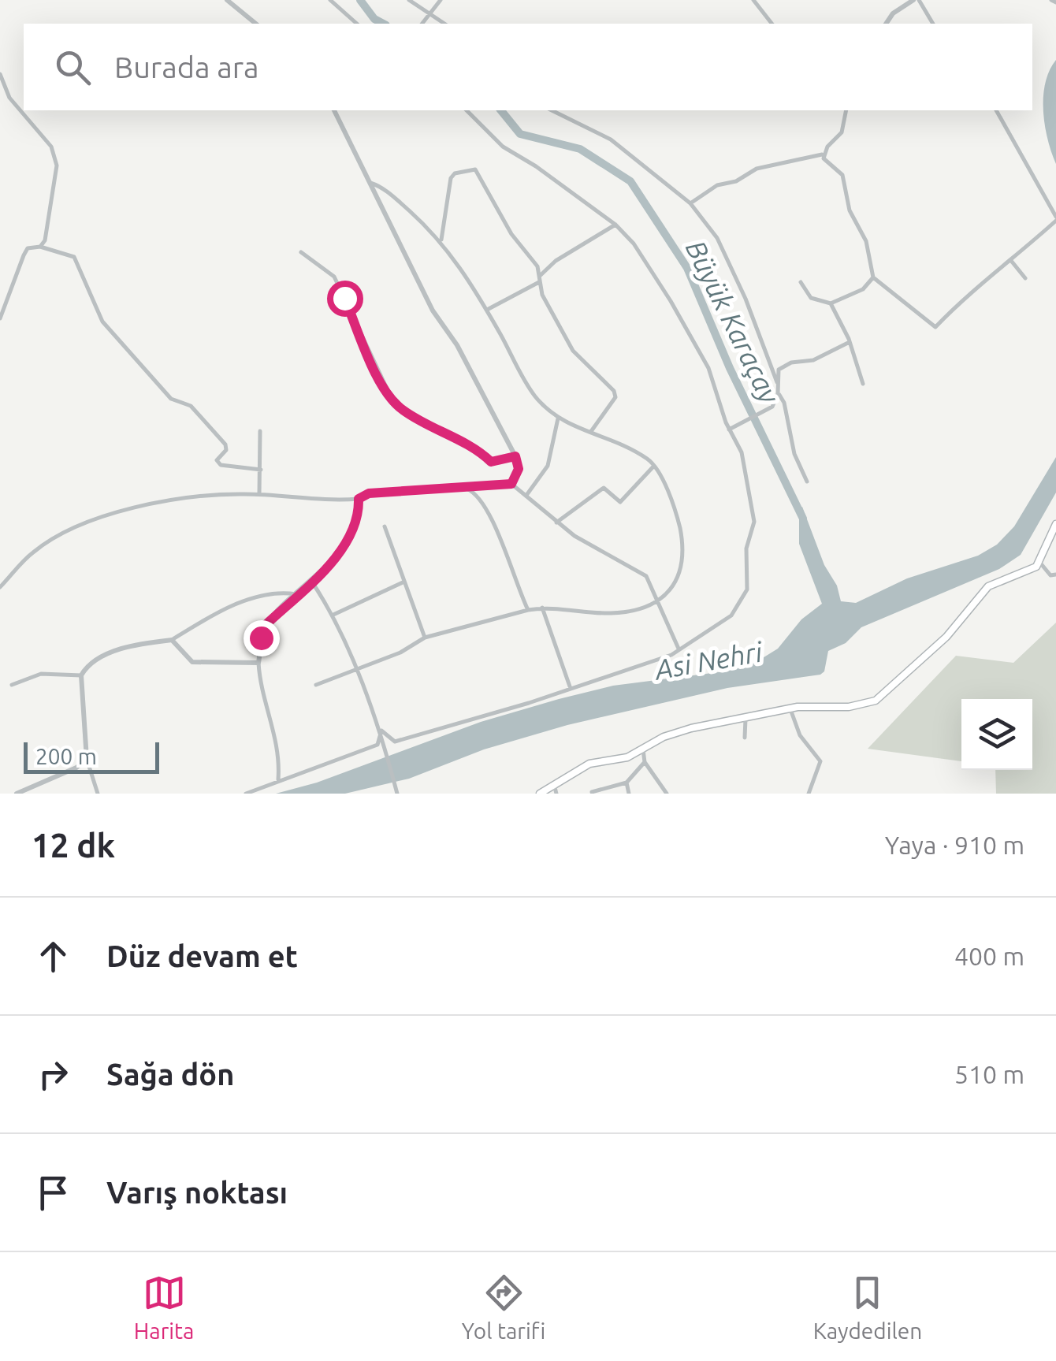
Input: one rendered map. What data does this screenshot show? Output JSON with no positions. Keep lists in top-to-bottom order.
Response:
{
  "water": ["Büyük Karaçay", "Asi Nehri"],
  "scale_bar": "200 m",
  "page": {
    "search": "Burada ara",
    "scale": "200 m",
    "heading": ["12 dk", "Yaya · 910 m"],
    "list": [
      ["Düz devam et", "400 m"],
      ["Sağa dön", "510 m"],
      "Varış noktası"
    ],
    "nav": ["Harita", "Yol tarifi", "Kaydedilen"]
  }
}
